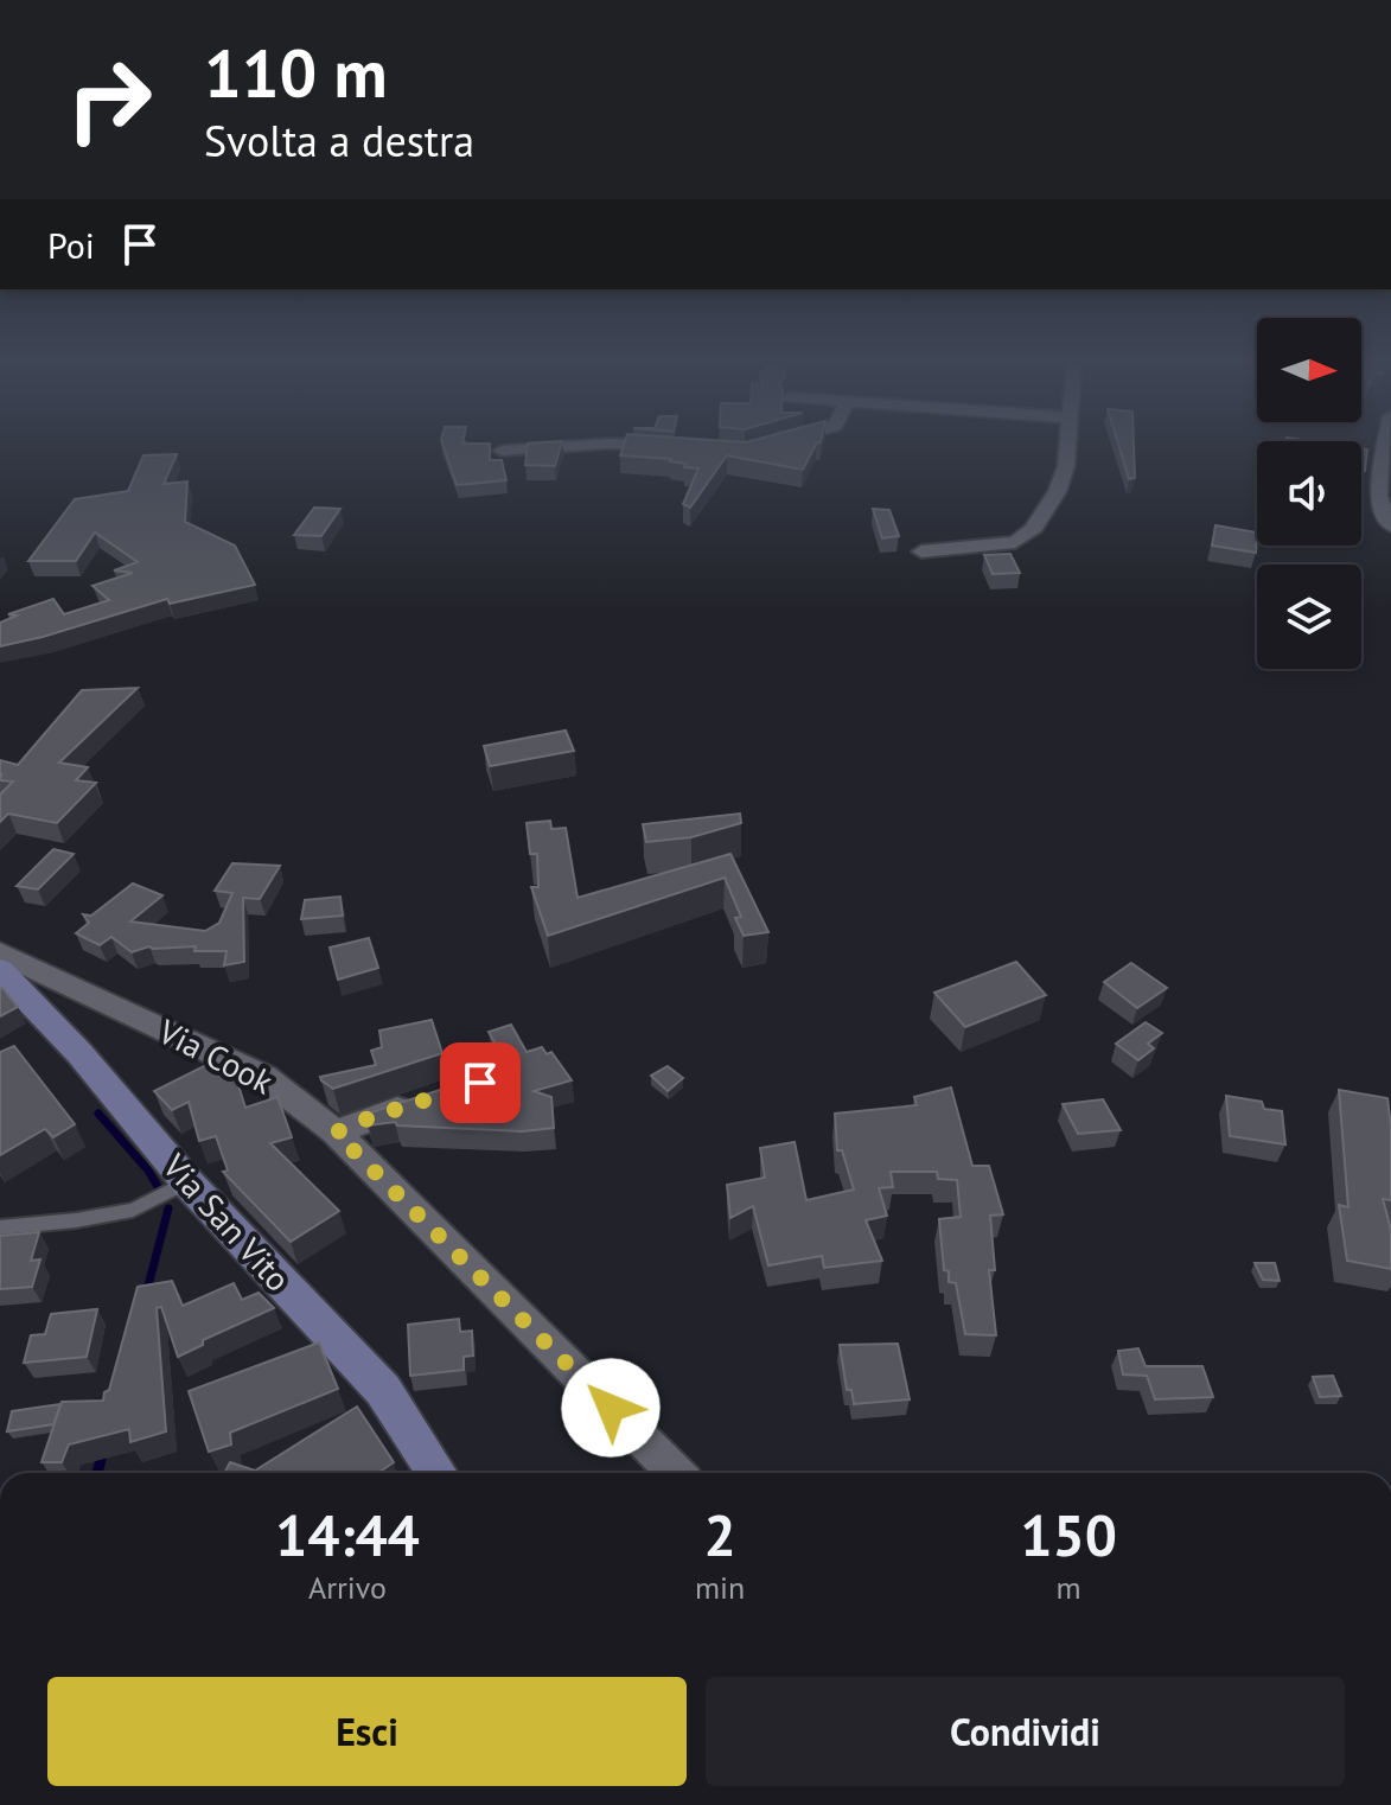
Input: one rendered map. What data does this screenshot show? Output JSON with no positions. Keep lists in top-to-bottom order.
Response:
{
  "streets": {
    "street": ["Via Cook", "Via San Vito"]
  },
  "north": "right",
  "page": {
    "turn": ["110 m", "Svolta a destra"],
    "then": "Poi",
    "eta": [
      "14:44",
      "Arrivo",
      "2",
      "min",
      "150",
      "m"
    ],
    "buttons": ["Esci", "Condividi"]
  }
}
